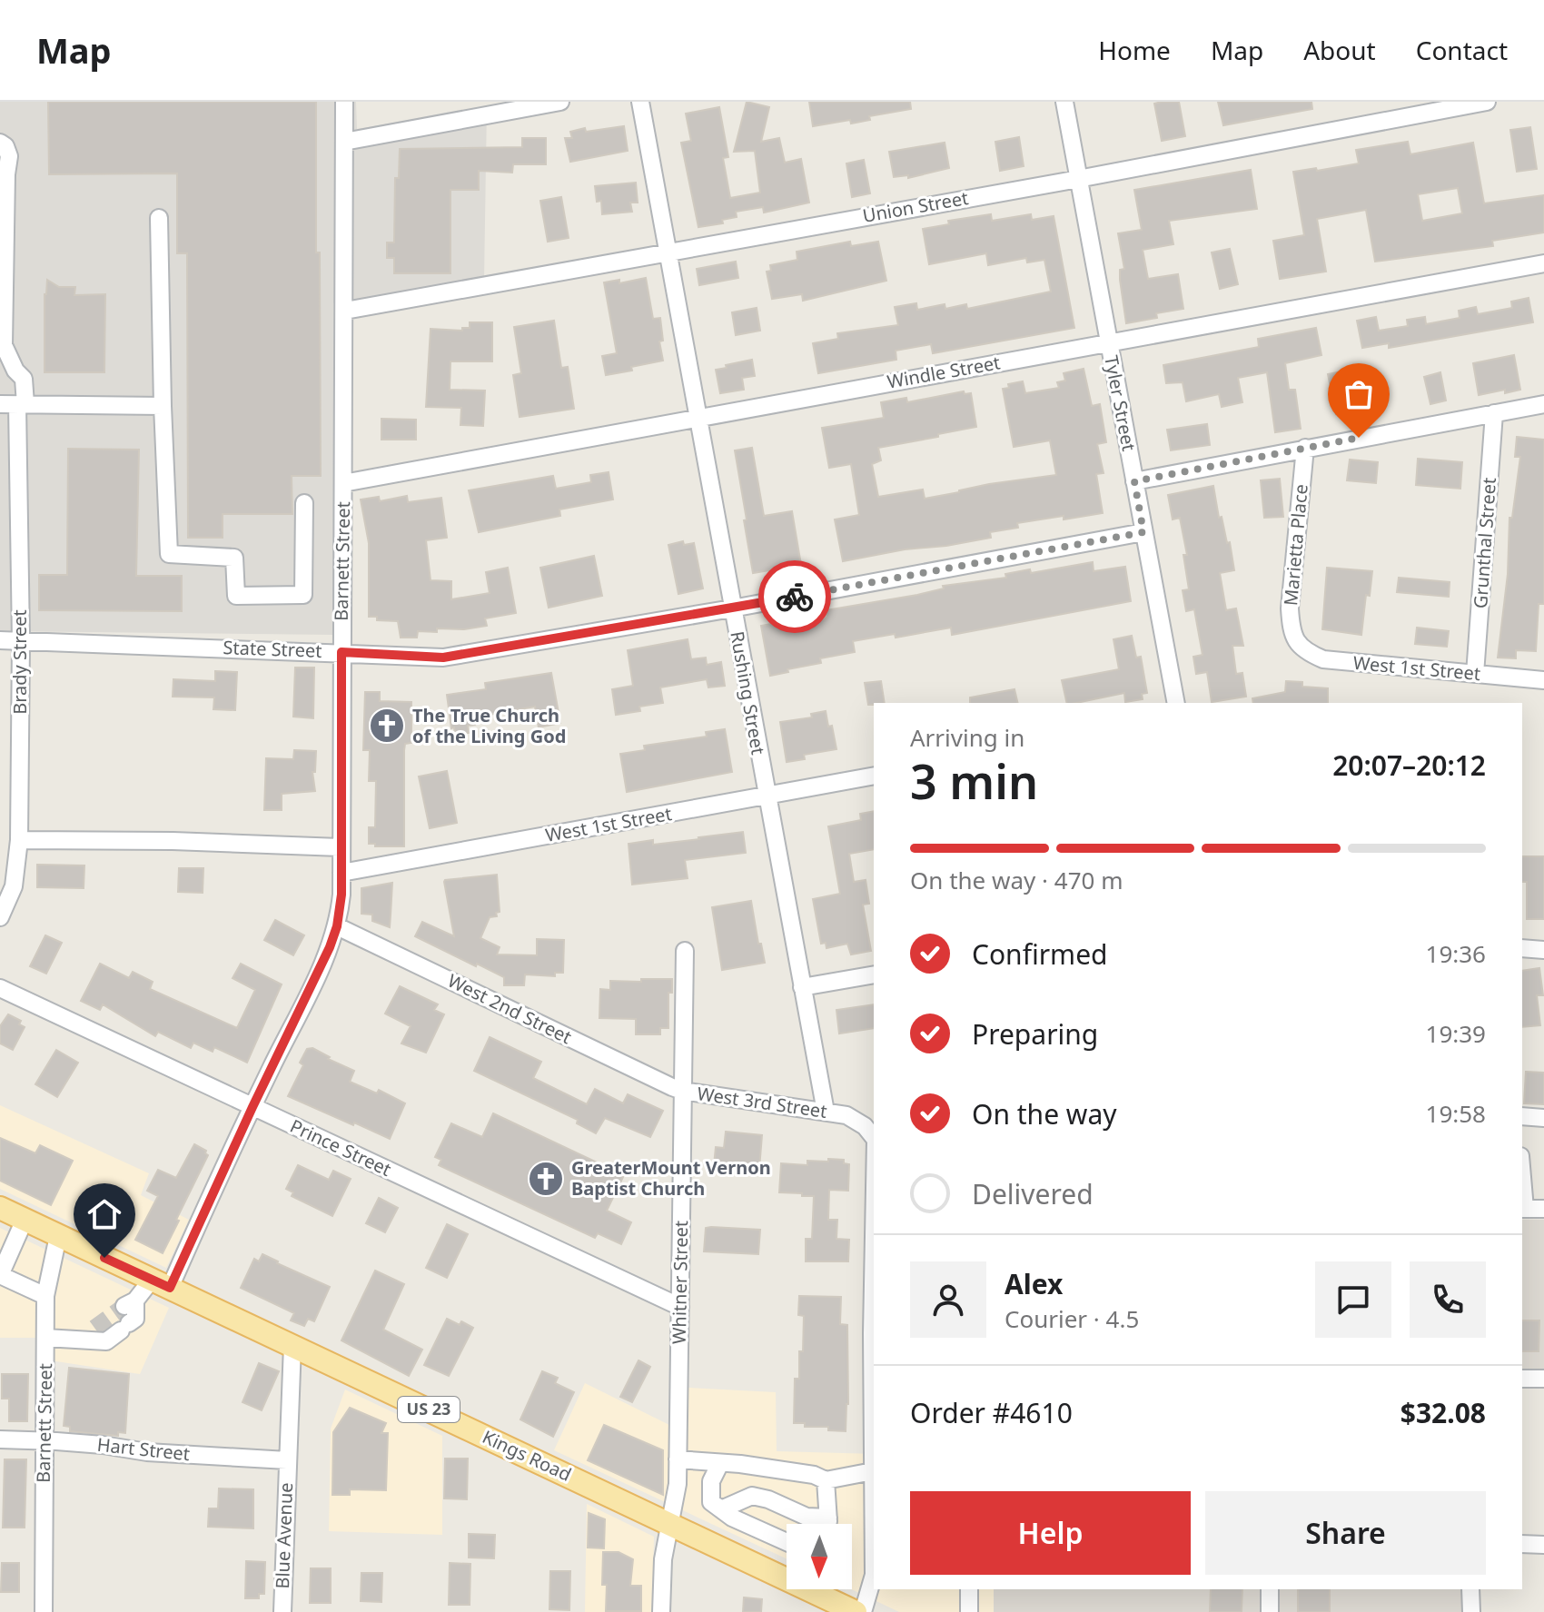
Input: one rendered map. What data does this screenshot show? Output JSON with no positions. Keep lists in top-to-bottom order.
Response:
{
  "streets": {
    "main road": ["US 23", "Kings Road"],
    "street": [
      "Union Street",
      "Windle Street",
      "Tyler Street",
      "Grunthal Street",
      "Marietta Place",
      "Barnett Street",
      "State Street",
      "Brady Street",
      "West 1st Street",
      "Rushing Street",
      "West 2nd Street",
      "West 3rd Street",
      "Prince Street",
      "Whitner Street",
      "Hart Street",
      "Blue Avenue"
    ]
  },
  "crossings": [
    ["Union Street", "Tyler Street"],
    ["Union Street", "Barnett Street"],
    ["Union Street", "Rushing Street"],
    ["Windle Street", "Tyler Street"],
    ["Windle Street", "Barnett Street"],
    ["Windle Street", "Rushing Street"],
    ["Tyler Street", "State Street"],
    ["Grunthal Street", "West 1st Street"],
    ["Marietta Place", "West 1st Street"],
    ["Barnett Street", "State Street"],
    ["Barnett Street", "West 1st Street"],
    ["Barnett Street", "West 2nd Street"],
    ["Barnett Street", "Prince Street"],
    ["Barnett Street", "Hart Street"],
    ["Barnett Street", "Kings Road"],
    ["State Street", "Brady Street"],
    ["State Street", "Rushing Street"],
    ["West 1st Street", "Rushing Street"],
    ["Rushing Street", "West 3rd Street"],
    ["West 2nd Street", "West 3rd Street"],
    ["West 2nd Street", "Whitner Street"],
    ["West 3rd Street", "Whitner Street"],
    ["Prince Street", "Whitner Street"],
    ["Whitner Street", "Kings Road"],
    ["Hart Street", "Blue Avenue"],
    ["Kings Road", "Blue Avenue"]
  ],
  "places": {
    "church": ["The True Church of the Living God", "GreaterMount Vernon Baptist Church"]
  },
  "north": "bottom",
  "page": {
    "header": "Map",
    "nav": [
      "Home",
      "Map",
      "About",
      "Contact"
    ],
    "heading": ["3 min", "Arriving in", "20:07–20:12"],
    "panel": [
      "Alex",
      "Courier · 4.5",
      "Order #4610",
      "$32.08"
    ],
    "bar": "On the way · 470 m",
    "list": [
      ["Confirmed", "19:36"],
      ["Preparing", "19:39"],
      ["On the way", "19:58"],
      "Delivered"
    ],
    "buttons": ["Help", "Share"]
  }
}
